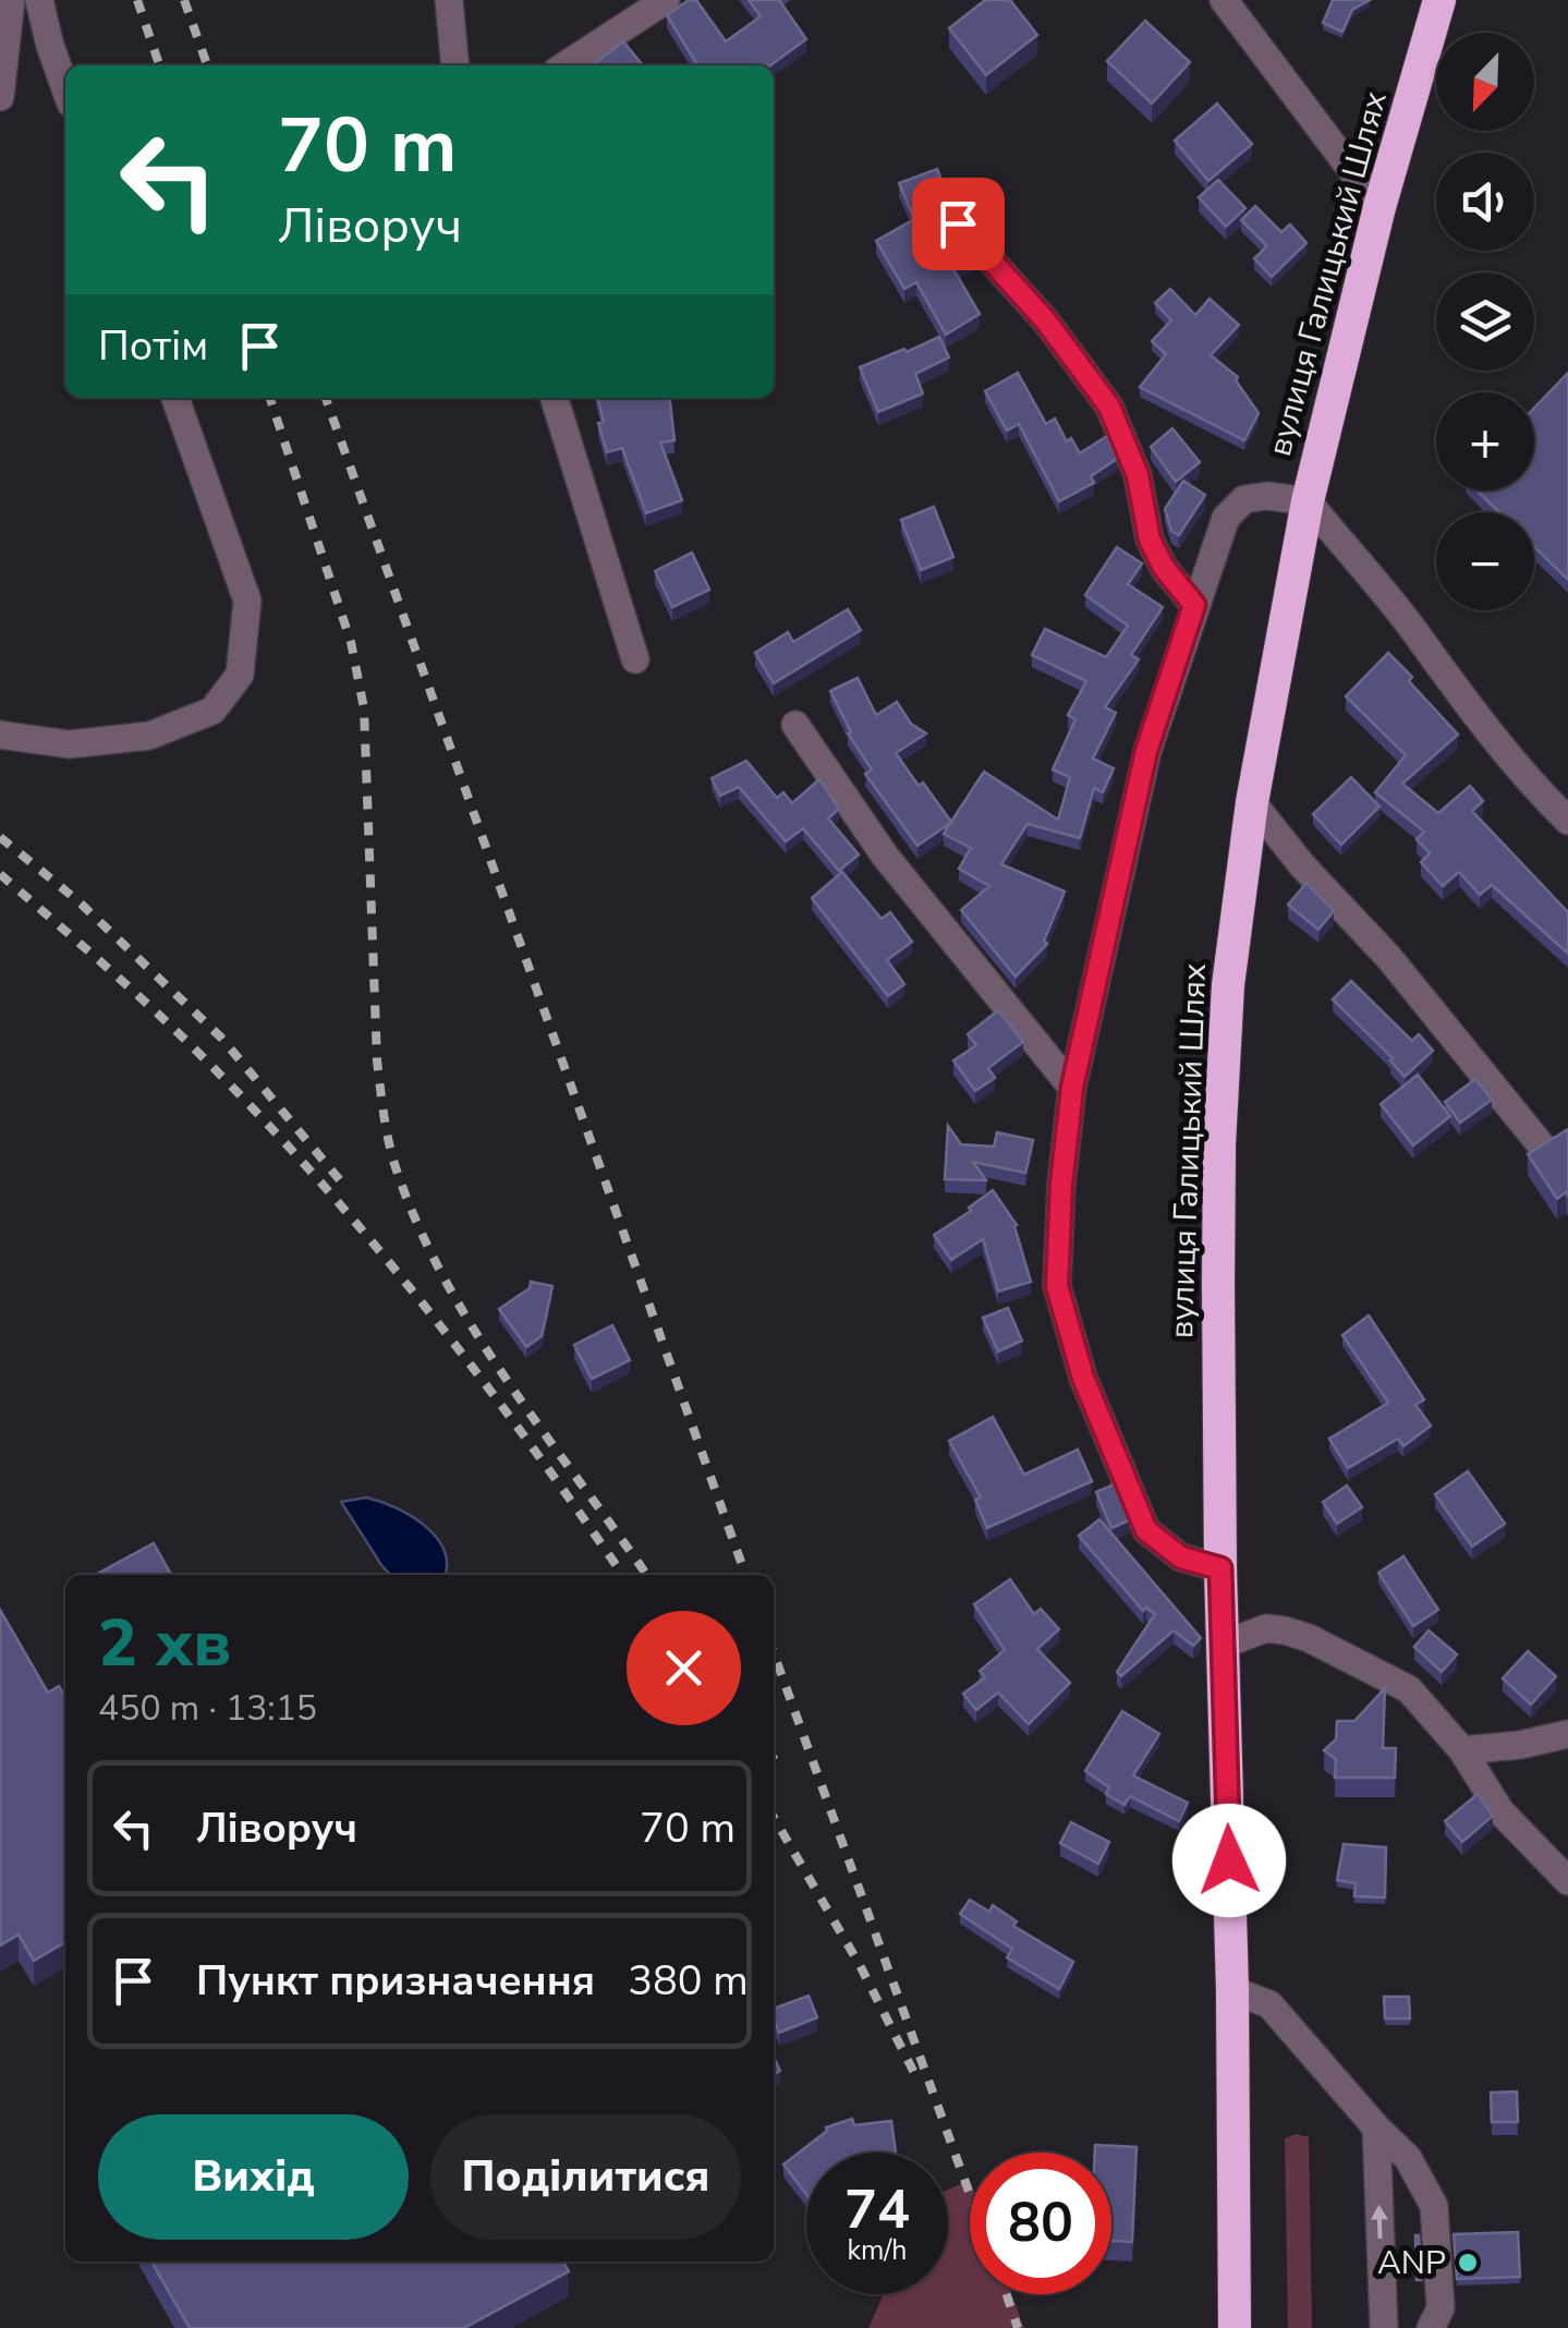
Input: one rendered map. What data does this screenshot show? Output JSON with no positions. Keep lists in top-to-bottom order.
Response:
{
  "streets": {
    "highway": ["вулиця Галицький Шлях"]
  },
  "places": ["ANP"],
  "north": "bottom left",
  "page": {
    "map_buttons": ["+", "−"],
    "turn": ["70 m", "Ліворуч"],
    "then": "Потім",
    "heading": ["2 хв", "450 m · 13:15"],
    "list": [
      {
        "name": "Ліворуч",
        "value": "70 m"
      },
      {
        "name": "Пункт призначення",
        "value": "380 m"
      }
    ],
    "buttons": ["Вихід", "Поділитися"],
    "speed": "74 km/h",
    "limit": "80"
  }
}
